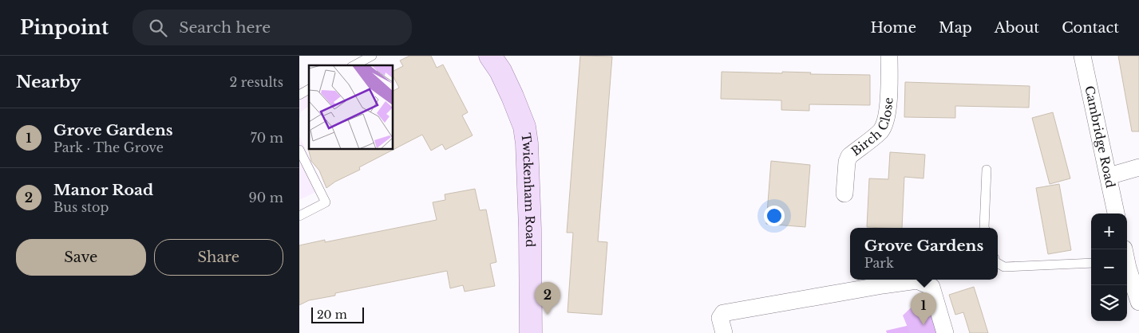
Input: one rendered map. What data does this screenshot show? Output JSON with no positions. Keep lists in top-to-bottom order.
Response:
{
  "streets": {
    "main road": ["Twickenham Road"],
    "street": ["Birch Close", "Cambridge Road"]
  },
  "scale_bar": "20 m",
  "page": {
    "header": "Pinpoint",
    "search": "Search here",
    "nav": [
      "Home",
      "Map",
      "About",
      "Contact"
    ],
    "heading": ["Nearby", "2 results"],
    "list": [
      {
        "mark": "1",
        "name": "Grove Gardens",
        "note": "Park · The Grove",
        "value": "70 m"
      },
      {
        "mark": "2",
        "name": "Manor Road",
        "note": "Bus stop",
        "value": "90 m"
      }
    ],
    "map_buttons": ["+", "−"],
    "buttons": ["Save", "Share"],
    "popup": ["Grove Gardens", "Park"],
    "pins": ["2", "1"],
    "scale": "20 m"
  }
}
